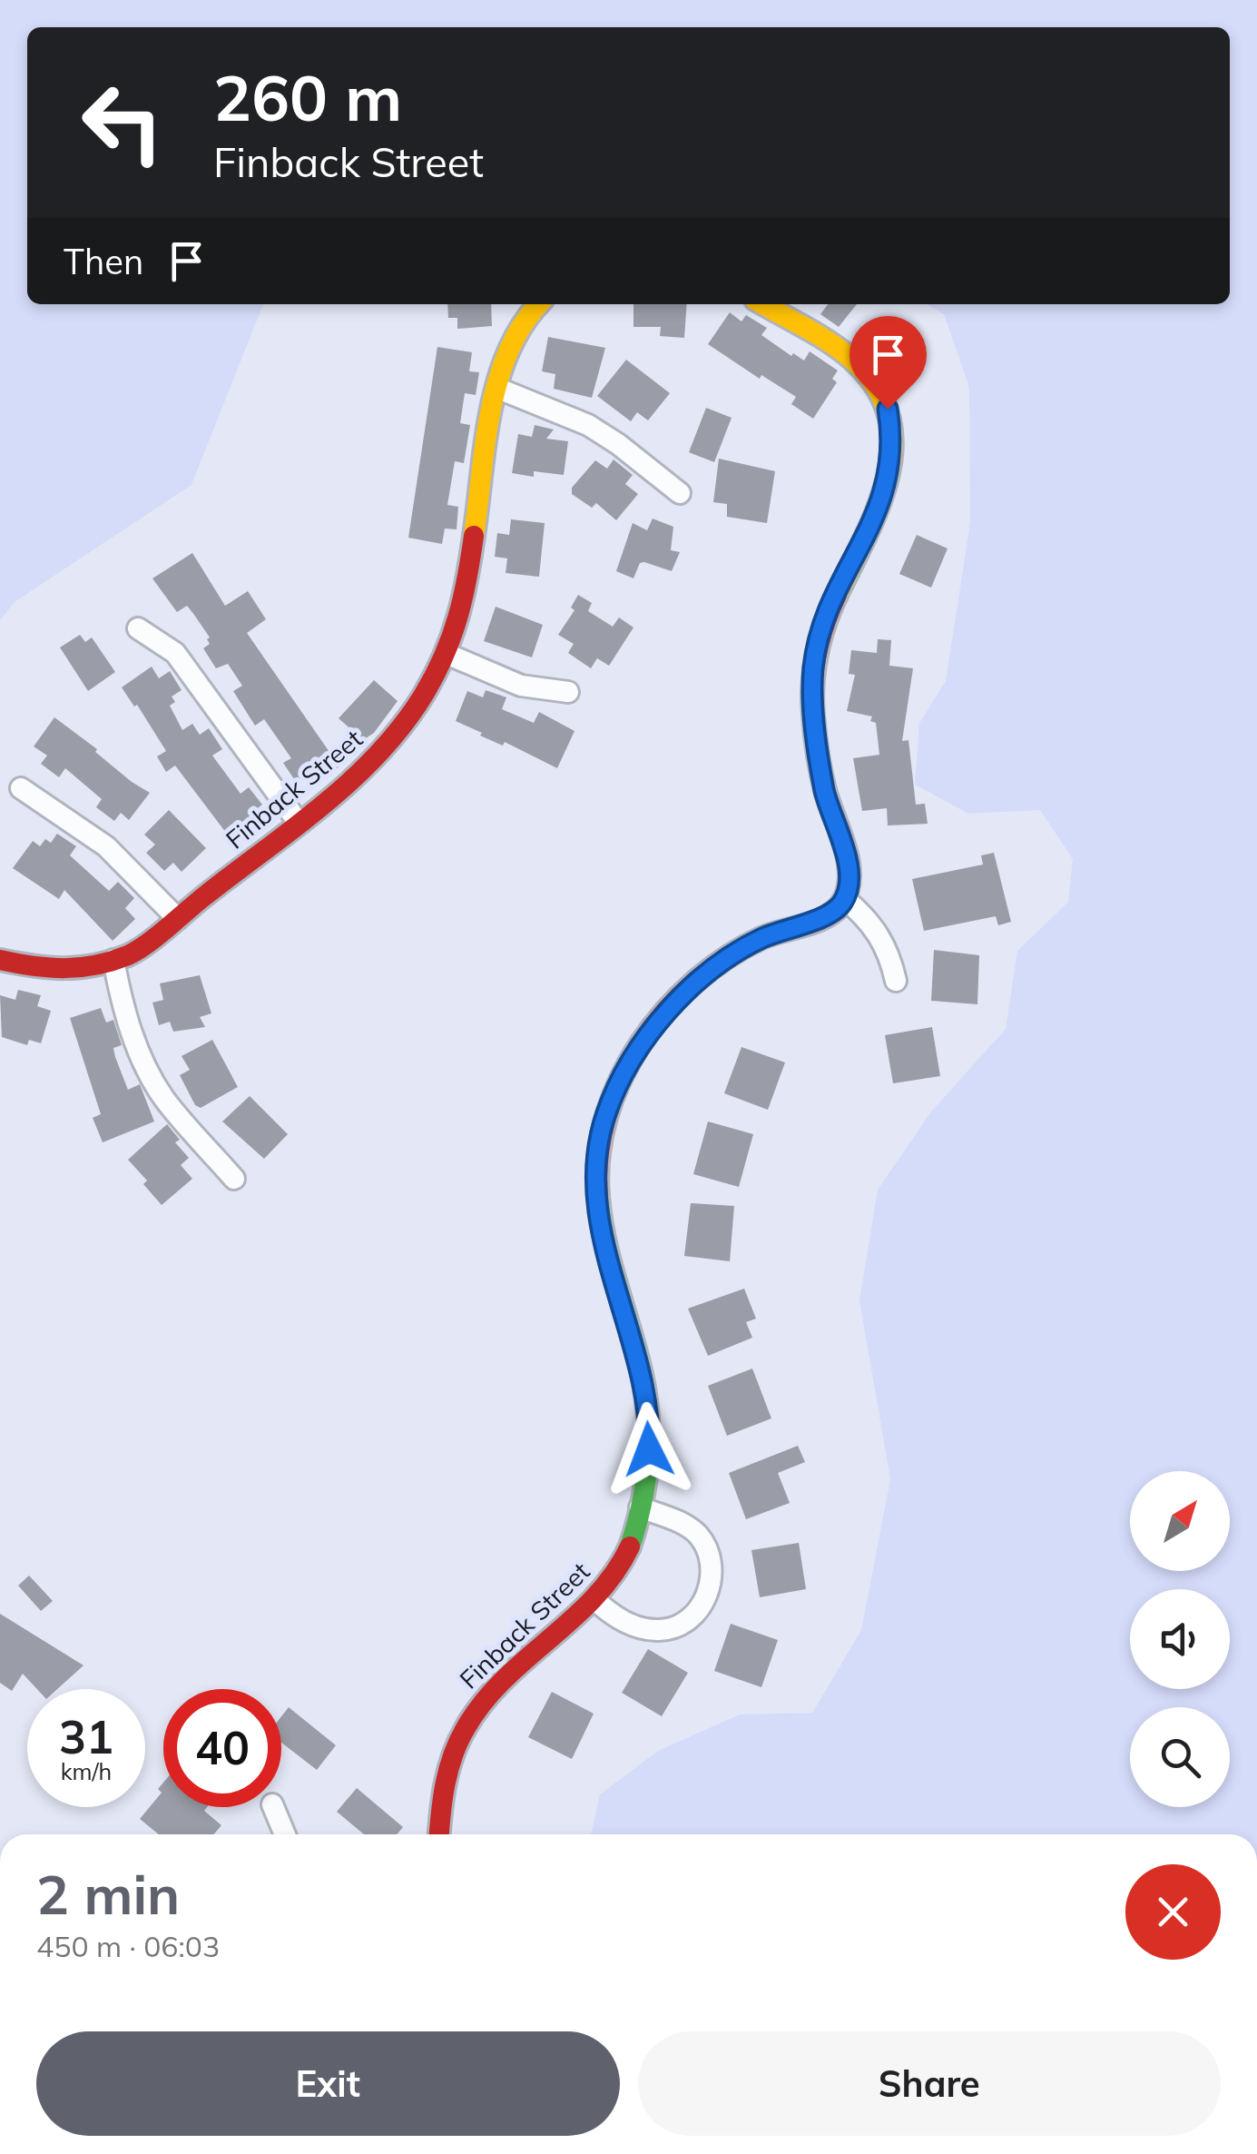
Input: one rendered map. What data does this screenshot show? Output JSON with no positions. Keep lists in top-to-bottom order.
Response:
{
  "streets": {
    "street": ["Finback Street"]
  },
  "north": "top right",
  "page": {
    "turn": ["260 m", "Finback Street"],
    "then": "Then",
    "speed": "31 km/h",
    "limit": "40",
    "heading": ["2 min", "450 m · 06:03"],
    "buttons": ["Exit", "Share"]
  }
}
